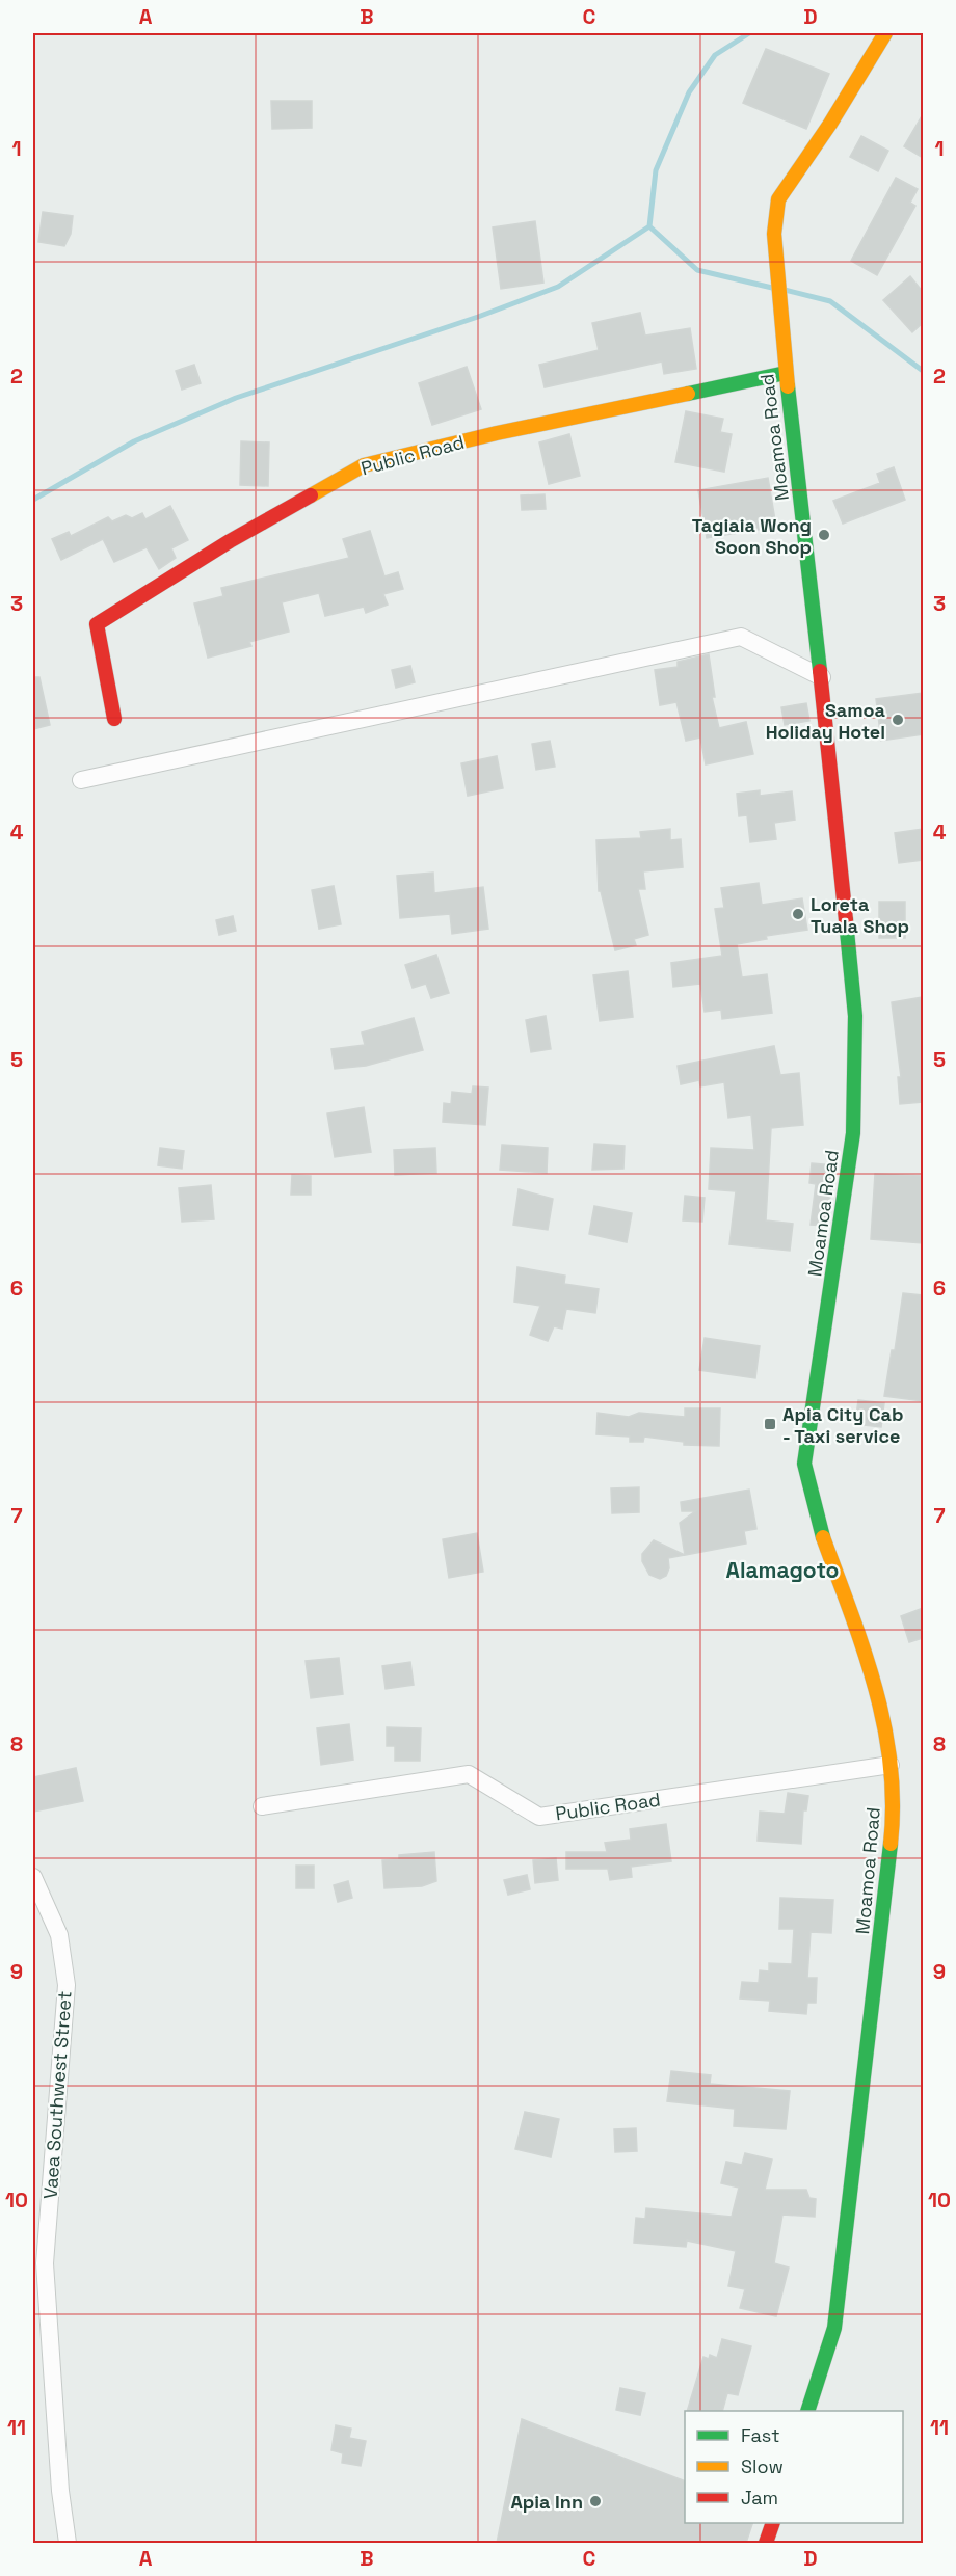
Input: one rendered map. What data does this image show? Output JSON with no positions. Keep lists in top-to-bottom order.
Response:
{
  "streets": {
    "street": ["Moamoa Road", "Public Road", "Vaea Southwest Street"]
  },
  "crossings": [
    ["Moamoa Road", "Public Road"]
  ],
  "districts": ["Alamagoto"],
  "places": {
    "other": [
      "Tagiaia Wong Soon Shop",
      "Samoa Holiday Hotel",
      "Loreta Tuala Shop",
      "Apia Inn"
    ],
    "transit": ["Apia City Cab - Taxi service"]
  },
  "legend": ["Fast", "Slow", "Jam"],
  "grid": {
    "columns": [
      "A",
      "B",
      "C",
      "D"
    ],
    "rows": [
      "1",
      "2",
      "3",
      "4",
      "5",
      "6",
      "7",
      "8",
      "9",
      "10",
      "11"
    ]
  }
}
